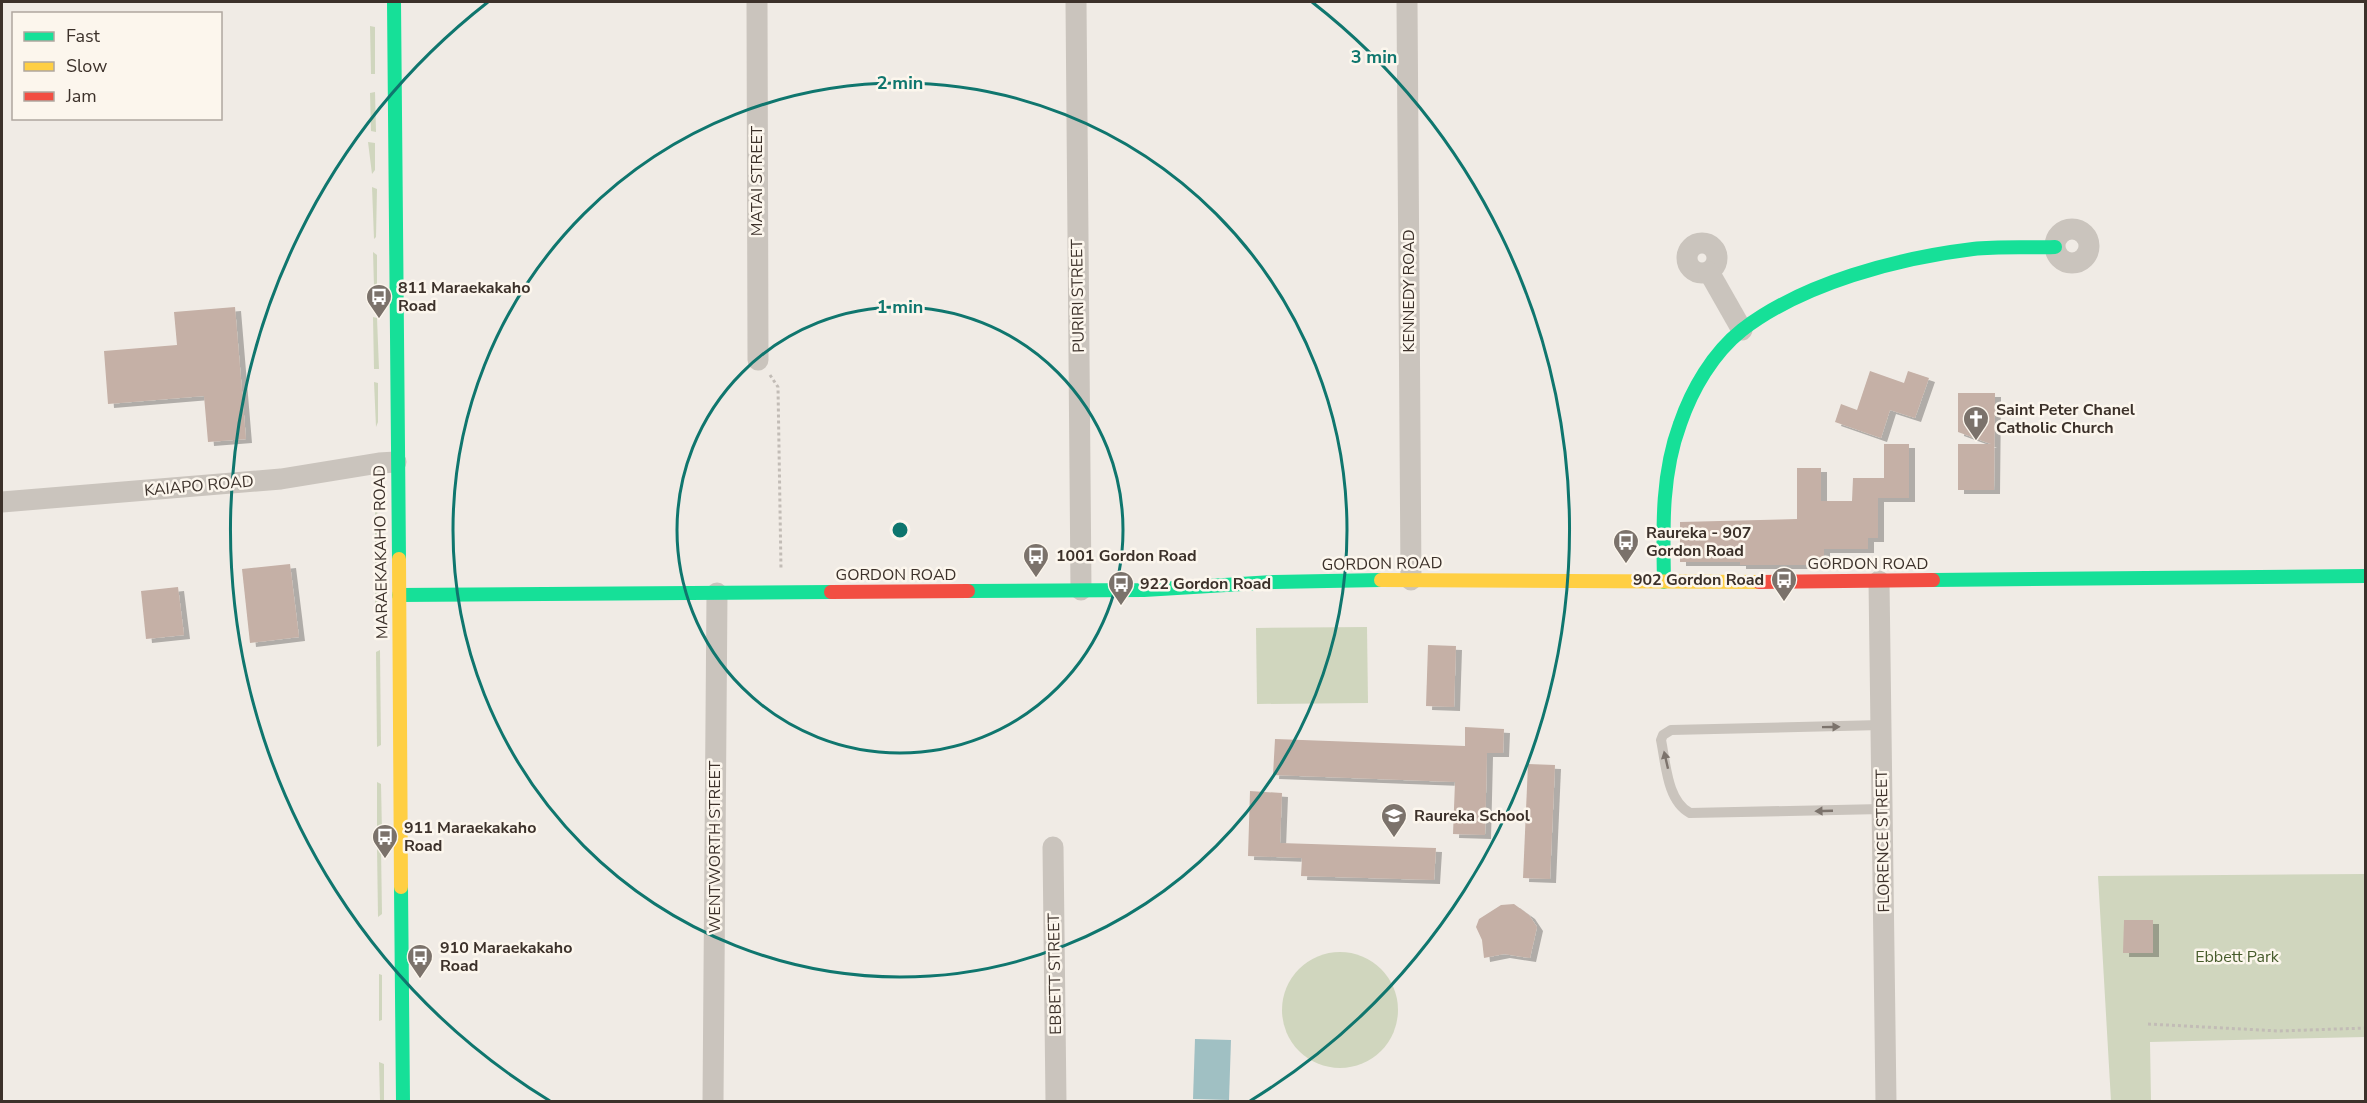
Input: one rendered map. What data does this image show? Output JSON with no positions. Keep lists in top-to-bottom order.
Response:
{
  "streets": {
    "street": [
      "MATAI STREET",
      "KENNEDY ROAD",
      "PURIRI STREET",
      "KAIAPO ROAD",
      "MARAEKAKAHO ROAD",
      "GORDON ROAD",
      "FLORENCE STREET",
      "WENTWORTH STREET",
      "EBBETT STREET"
    ]
  },
  "crossings": [
    ["KENNEDY ROAD", "GORDON ROAD"],
    ["PURIRI STREET", "GORDON ROAD"],
    ["KAIAPO ROAD", "MARAEKAKAHO ROAD"],
    ["MARAEKAKAHO ROAD", "GORDON ROAD"],
    ["GORDON ROAD", "FLORENCE STREET"],
    ["GORDON ROAD", "WENTWORTH STREET"]
  ],
  "parks": ["Ebbett Park"],
  "places": {
    "bus stop": [
      "811 Maraekakaho Road",
      "Raureka - 907 Gordon Road",
      "1001 Gordon Road",
      "902 Gordon Road",
      "922 Gordon Road",
      "911 Maraekakaho Road",
      "910 Maraekakaho Road"
    ],
    "church": ["Saint Peter Chanel Catholic Church"],
    "school or university": ["Raureka School"]
  },
  "legend": ["Fast", "Slow", "Jam"],
  "rings": ["3 min", "2 min", "1 min"]
}
